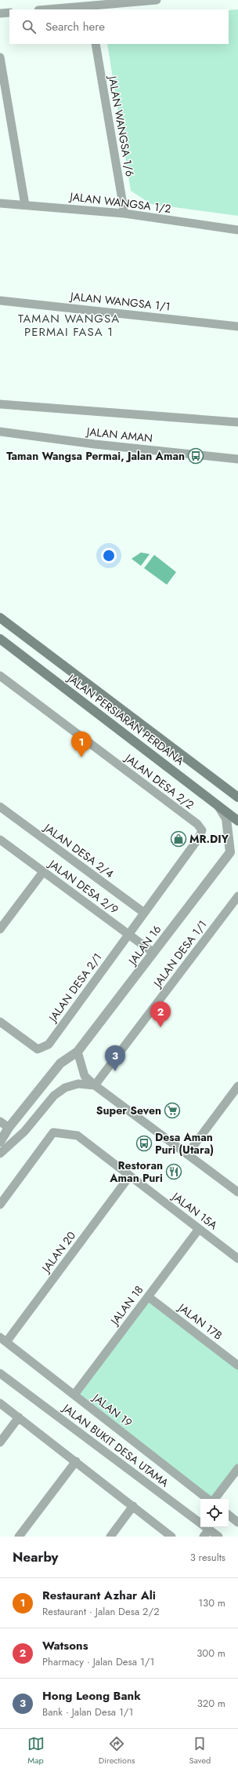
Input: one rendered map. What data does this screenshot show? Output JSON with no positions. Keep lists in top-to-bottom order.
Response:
{
  "streets": {
    "main road": ["JALAN PERSIARAN PERDANA"],
    "street": [
      "JALAN WANGSA 1/6",
      "JALAN WANGSA 1/2",
      "JALAN WANGSA 1/1",
      "JALAN AMAN",
      "JALAN DESA 2/2",
      "JALAN DESA 2/4",
      "JALAN DESA 2/9",
      "JALAN 16",
      "JALAN DESA 1/1",
      "JALAN DESA 2/1",
      "JALAN 15A",
      "JALAN 20",
      "JALAN 18",
      "JALAN 17B",
      "JALAN 19",
      "JALAN BUKIT DESA UTAMA"
    ]
  },
  "crossings": [
    ["JALAN WANGSA 1/6", "JALAN WANGSA 1/2"],
    ["JALAN PERSIARAN PERDANA", "JALAN 16"],
    ["JALAN DESA 2/2", "JALAN DESA 2/4"],
    ["JALAN DESA 2/2", "JALAN DESA 2/9"],
    ["JALAN DESA 2/2", "JALAN DESA 2/1"],
    ["JALAN DESA 2/9", "JALAN 16"],
    ["JALAN DESA 2/9", "JALAN DESA 2/1"],
    ["JALAN 15A", "JALAN 20"],
    ["JALAN 15A", "JALAN 18"],
    ["JALAN 20", "JALAN 19"],
    ["JALAN 18", "JALAN 17B"],
    ["JALAN 18", "JALAN 19"]
  ],
  "districts": ["TAMAN WANGSA PERMAI FASA 1"],
  "places": {
    "bus stop": ["Taman Wangsa Permai, Jalan Aman", "Desa Aman Puri (Utara)"],
    "shop": ["MR.DIY"],
    "supermarket": ["Super Seven"],
    "restaurant": ["Restoran Aman Puri"]
  },
  "page": {
    "search": "Search here",
    "pins": ["1", "2", "3"],
    "heading": ["Nearby", "3 results"],
    "list": [
      {
        "mark": "1",
        "name": "Restaurant Azhar Ali",
        "note": "Restaurant · Jalan Desa 2/2",
        "value": "130 m"
      },
      {
        "mark": "2",
        "name": "Watsons",
        "note": "Pharmacy · Jalan Desa 1/1",
        "value": "300 m"
      },
      {
        "mark": "3",
        "name": "Hong Leong Bank",
        "note": "Bank · Jalan Desa 1/1",
        "value": "320 m"
      }
    ],
    "nav": ["Map", "Directions", "Saved"]
  }
}
